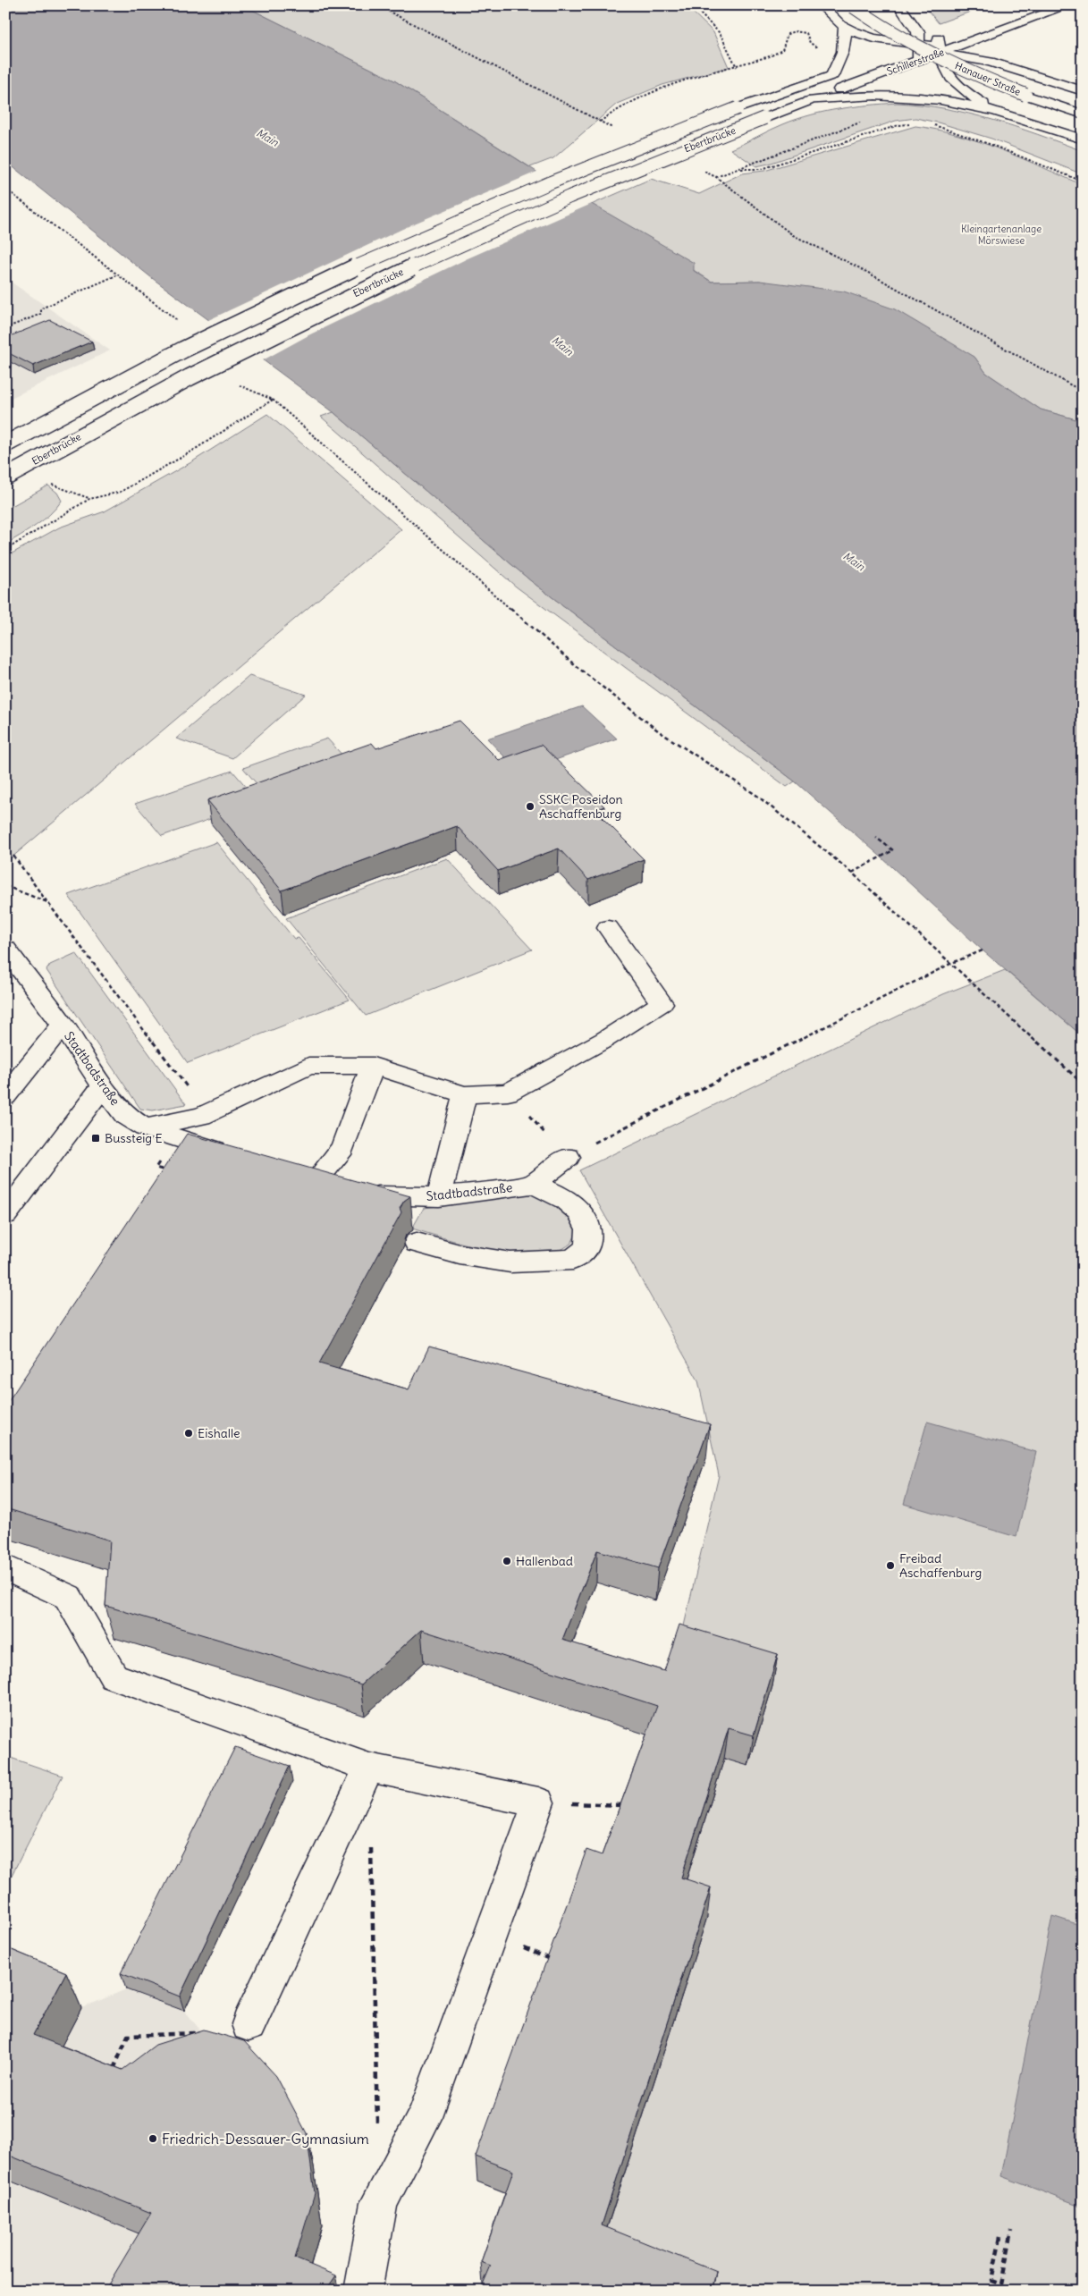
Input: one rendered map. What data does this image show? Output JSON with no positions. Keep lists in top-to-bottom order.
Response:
{
  "streets": {
    "main road": [
      "Schillerstraße",
      "Hanauer Straße",
      "Ebertbrücke",
      "Stadtbadstraße"
    ]
  },
  "crossings": [
    ["Schillerstraße", "Ebertbrücke"]
  ],
  "water": ["Main"],
  "parks": ["Kleingartenanlage Mörswiese"],
  "places": {
    "other": [
      "SSKC Poseidon Aschaffenburg",
      "Eishalle",
      "Hallenbad",
      "Freibad Aschaffenburg",
      "Friedrich-Dessauer-Gymnasium"
    ],
    "transit": ["Bussteig E"]
  }
}
